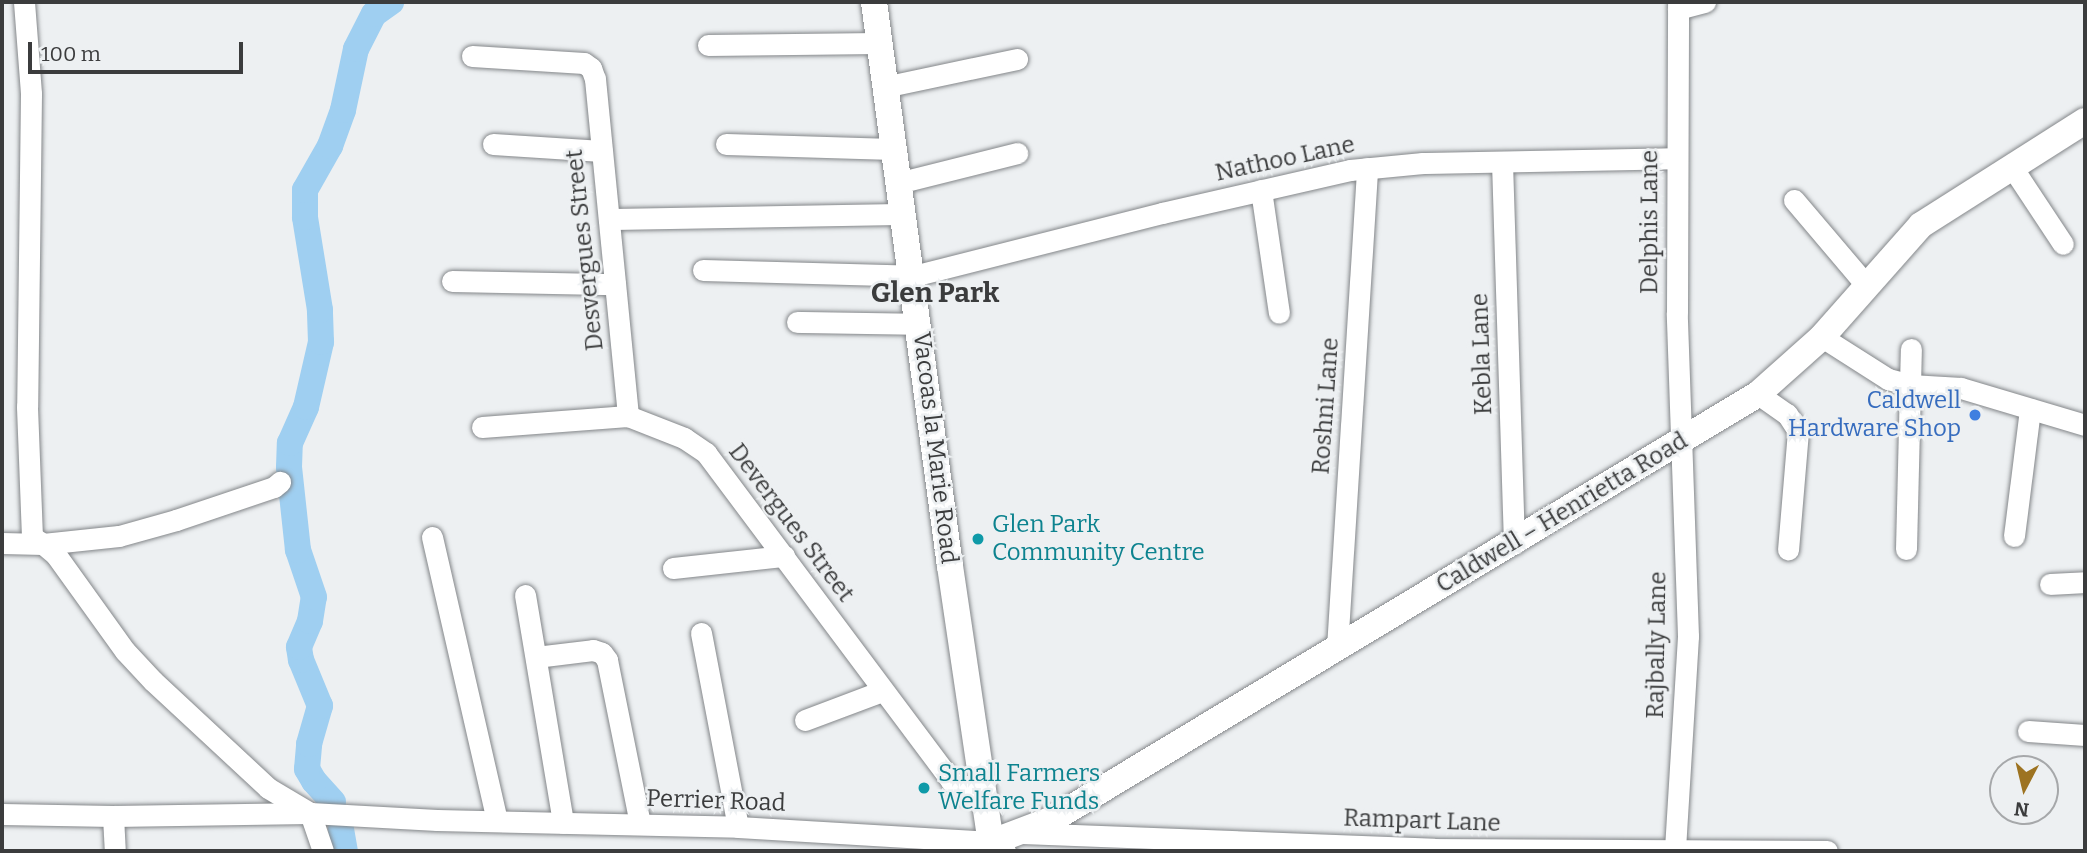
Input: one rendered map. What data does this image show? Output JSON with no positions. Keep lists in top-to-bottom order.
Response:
{
  "streets": {
    "main road": ["Vacoas la Marie Road", "Caldwell – Henrietta Road"],
    "street": [
      "Nathoo Lane",
      "Delphis Lane",
      "Desvergues Street",
      "Kebla Lane",
      "Roshni Lane",
      "Devergues Street",
      "Rajbally Lane",
      "Perrier Road",
      "Rampart Lane"
    ]
  },
  "crossings": [
    ["Nathoo Lane", "Delphis Lane"],
    ["Nathoo Lane", "Kebla Lane"],
    ["Nathoo Lane", "Roshni Lane"],
    ["Nathoo Lane", "Vacoas la Marie Road"],
    ["Delphis Lane", "Caldwell – Henrietta Road"],
    ["Delphis Lane", "Rajbally Lane"],
    ["Desvergues Street", "Devergues Street"],
    ["Kebla Lane", "Caldwell – Henrietta Road"],
    ["Roshni Lane", "Caldwell – Henrietta Road"],
    ["Vacoas la Marie Road", "Caldwell – Henrietta Road"],
    ["Vacoas la Marie Road", "Devergues Street"],
    ["Vacoas la Marie Road", "Perrier Road"],
    ["Vacoas la Marie Road", "Rampart Lane"],
    ["Caldwell – Henrietta Road", "Rajbally Lane"],
    ["Caldwell – Henrietta Road", "Perrier Road"],
    ["Caldwell – Henrietta Road", "Rampart Lane"],
    ["Rajbally Lane", "Rampart Lane"],
    ["Perrier Road", "Rampart Lane"]
  ],
  "districts": ["Glen Park"],
  "places": ["Caldwell Hardware Shop", "Glen Park Community Centre", "Small Farmers Welfare Funds"],
  "scale_bar": "100 m",
  "north": "bottom"
}
